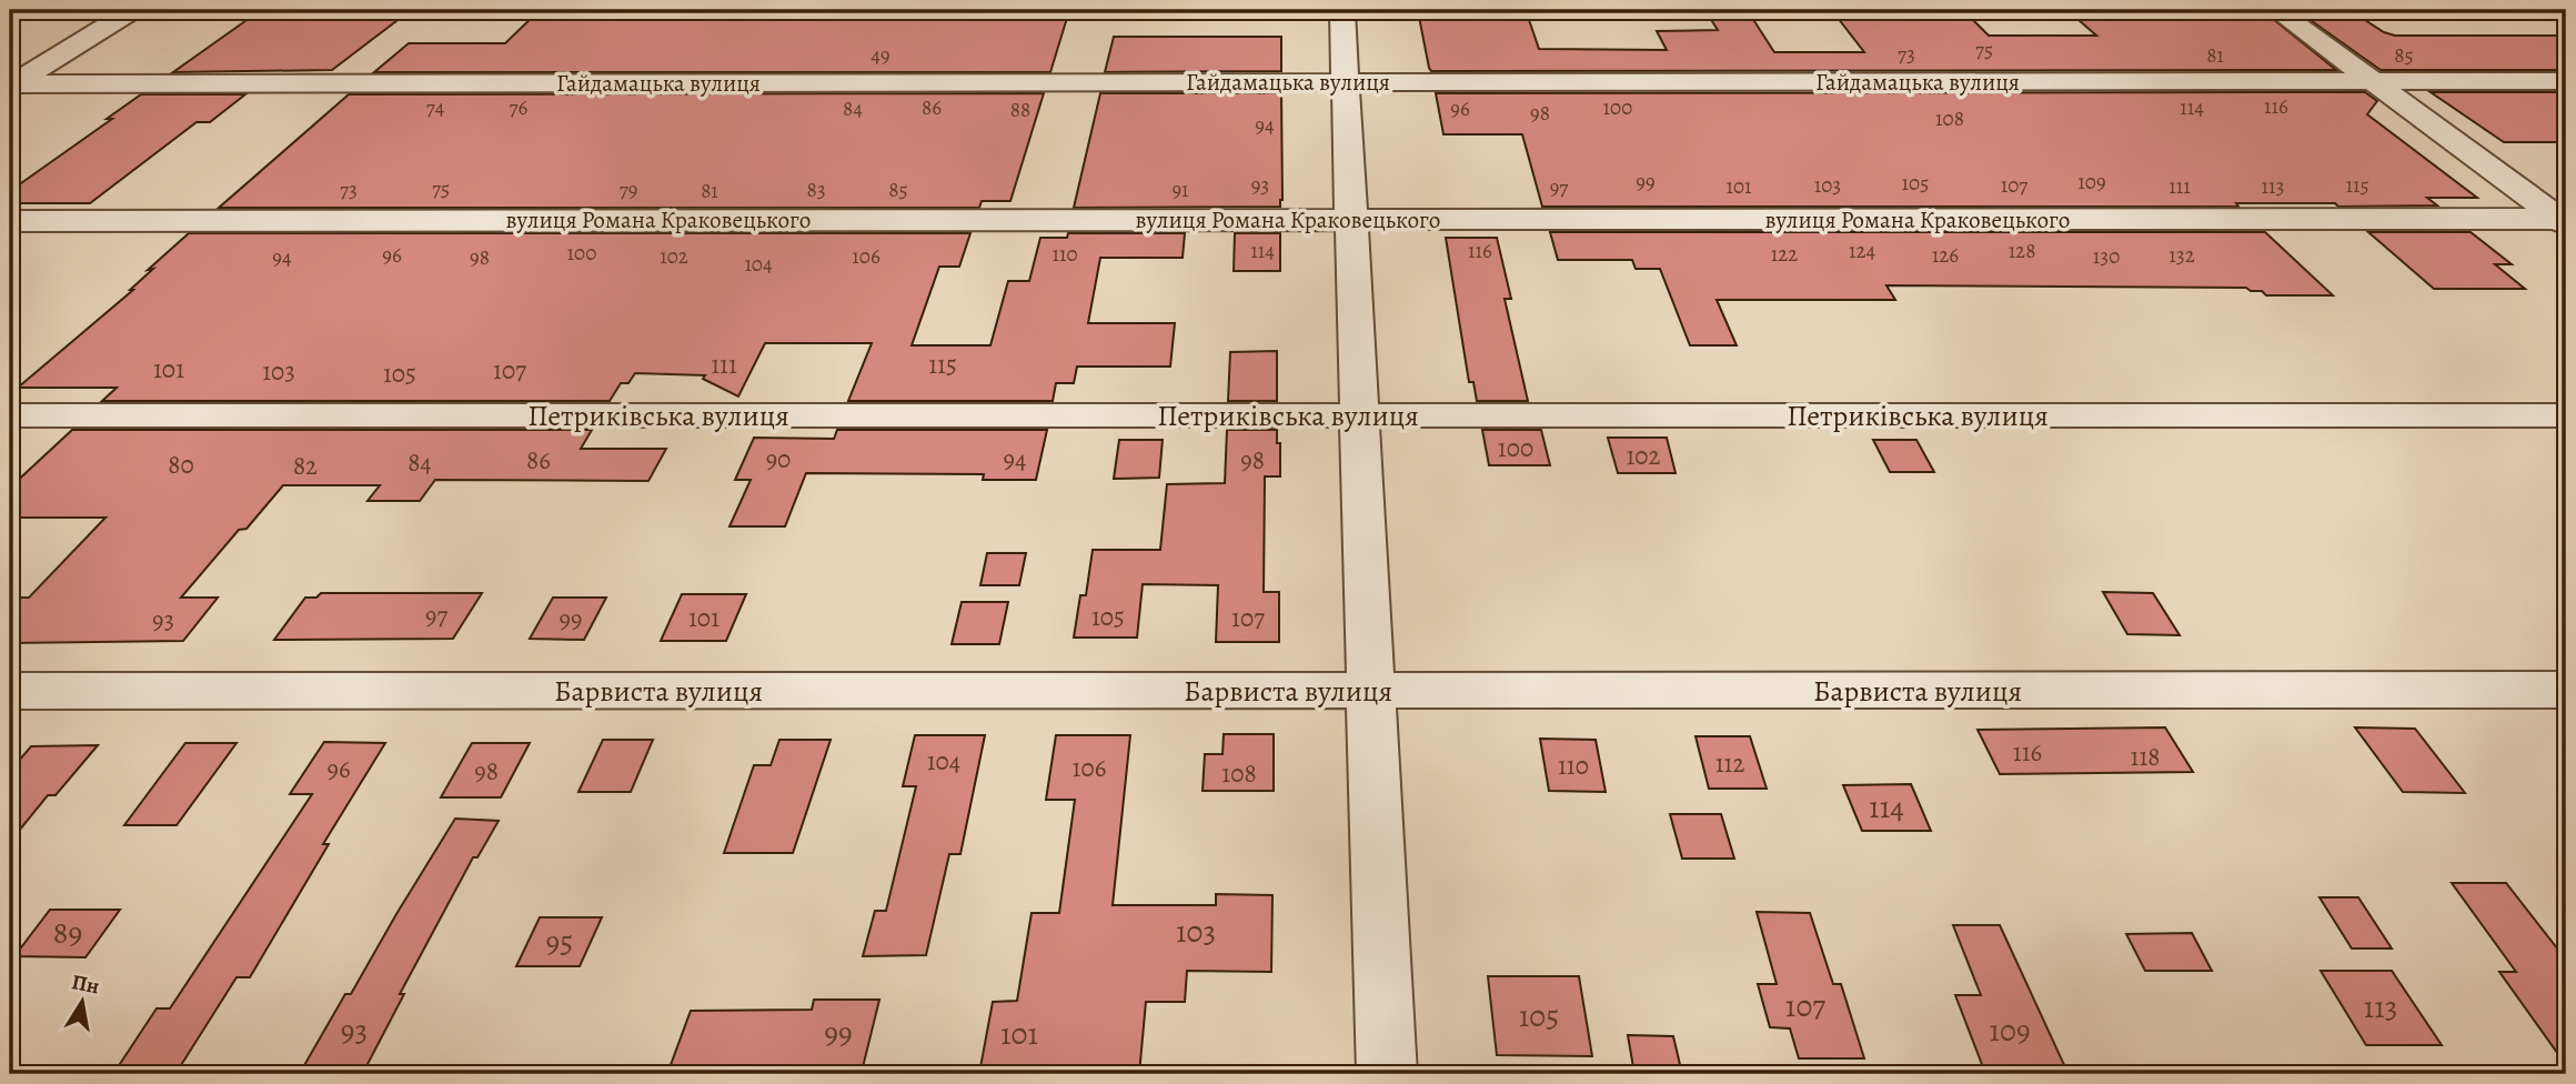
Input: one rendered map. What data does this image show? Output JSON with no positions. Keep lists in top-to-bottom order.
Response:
{
  "streets": {
    "street": [
      "Гайдамацька вулиця",
      "вулиця Романа Краковецького",
      "Петриківська вулиця",
      "Барвиста вулиця"
    ]
  },
  "house_numbers": [
    "75",
    "73",
    "49",
    "81",
    "85",
    "116",
    "74",
    "76",
    "86",
    "100",
    "114",
    "84",
    "96",
    "88",
    "98",
    "108",
    "94",
    "99",
    "109",
    "105",
    "93",
    "103",
    "107",
    "115",
    "101",
    "111",
    "113",
    "97",
    "75",
    "73",
    "79",
    "83",
    "85",
    "91",
    "81",
    "114",
    "116",
    "124",
    "128",
    "100",
    "110",
    "122",
    "96",
    "126",
    "132",
    "102",
    "106",
    "130",
    "94",
    "98",
    "104",
    "111",
    "115",
    "101",
    "107",
    "103",
    "105",
    "100",
    "102",
    "90",
    "94",
    "86",
    "98",
    "84",
    "80",
    "82",
    "97",
    "105",
    "101",
    "107",
    "99",
    "93",
    "116",
    "118",
    "104",
    "112",
    "110",
    "106",
    "96",
    "98",
    "108",
    "114",
    "103",
    "89",
    "95",
    "107",
    "113",
    "105",
    "93",
    "109",
    "99",
    "101"
  ],
  "north": "top"
}
